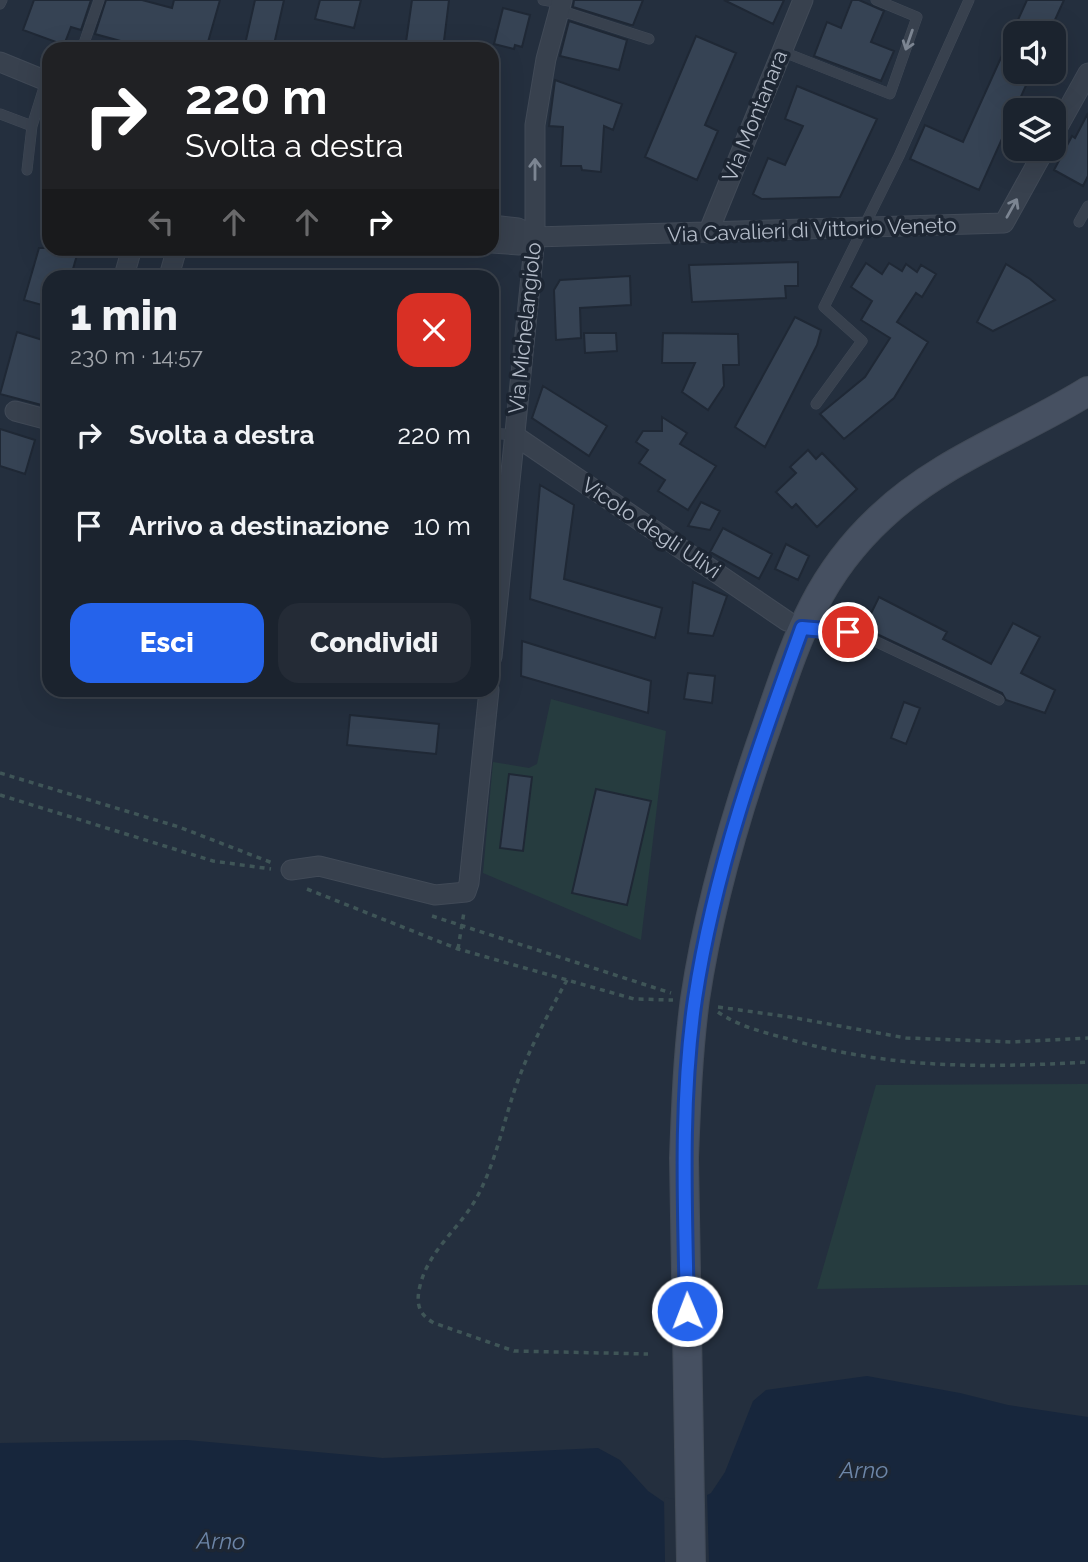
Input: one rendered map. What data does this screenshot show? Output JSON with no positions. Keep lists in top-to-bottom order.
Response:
{
  "streets": {
    "street": [
      "Via Montanara",
      "Via Cavalieri di Vittorio Veneto",
      "Via Michelangiolo",
      "Vicolo degli Ulivi"
    ]
  },
  "crossings": [
    ["Via Montanara", "Via Cavalieri di Vittorio Veneto"],
    ["Via Cavalieri di Vittorio Veneto", "Via Michelangiolo"],
    ["Via Michelangiolo", "Vicolo degli Ulivi"]
  ],
  "one_way": ["Via Michelangiolo"],
  "water": ["Arno"],
  "page": {
    "turn": ["220 m", "Svolta a destra"],
    "heading": ["1 min", "230 m · 14:57"],
    "list": [
      {
        "name": "Svolta a destra",
        "value": "220 m"
      },
      {
        "name": "Arrivo a destinazione",
        "value": "10 m"
      }
    ],
    "buttons": ["Esci", "Condividi"]
  }
}
